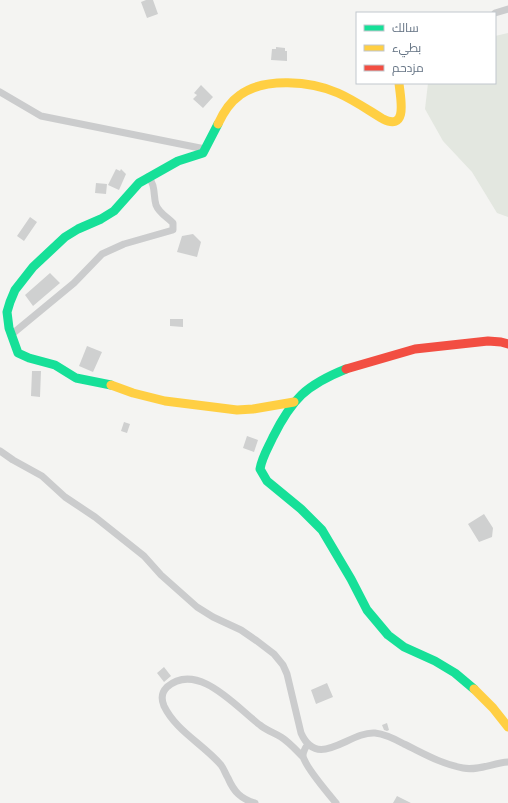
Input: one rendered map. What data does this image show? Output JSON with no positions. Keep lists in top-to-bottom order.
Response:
{
  "legend": ["سالك", "بطيء", "مزدحم"]
}
